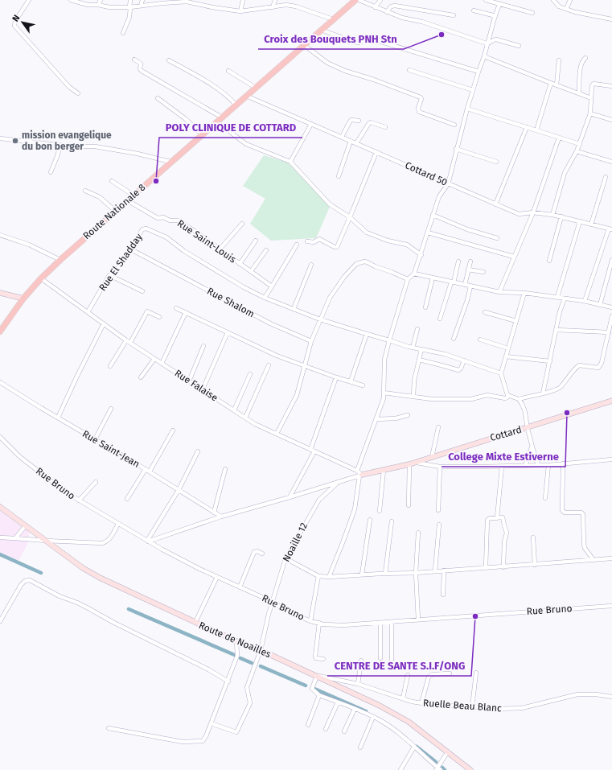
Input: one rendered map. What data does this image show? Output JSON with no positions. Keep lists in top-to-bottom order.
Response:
{
  "streets": {
    "main road": ["Route Nationale 8"],
    "street": [
      "Cottard 50",
      "Rue Saint-Louis",
      "Rue El Shadday",
      "Rue Shalom",
      "Rue Falaise",
      "Cottard",
      "Rue Saint-Jean",
      "Rue Bruno",
      "Noaille 12",
      "Route de Noailles",
      "Ruelle Beau Blanc"
    ]
  },
  "crossings": [
    ["Cottard 50", "Route Nationale 8"],
    ["Route Nationale 8", "Rue Saint-Louis"],
    ["Route Nationale 8", "Rue Falaise"],
    ["Rue El Shadday", "Rue Shalom"],
    ["Rue El Shadday", "Rue Falaise"],
    ["Rue Falaise", "Cottard"],
    ["Rue Bruno", "Noaille 12"],
    ["Noaille 12", "Route de Noailles"],
    ["Route de Noailles", "Ruelle Beau Blanc"]
  ],
  "places": [
    "Croix des Bouquets PNH Stn",
    "mission evangelique du bon berger",
    "POLY CLINIQUE DE COTTARD",
    "College Mixte Estiverne",
    "CENTRE DE SANTE S.I.F/ONG"
  ],
  "north": "top left"
}
